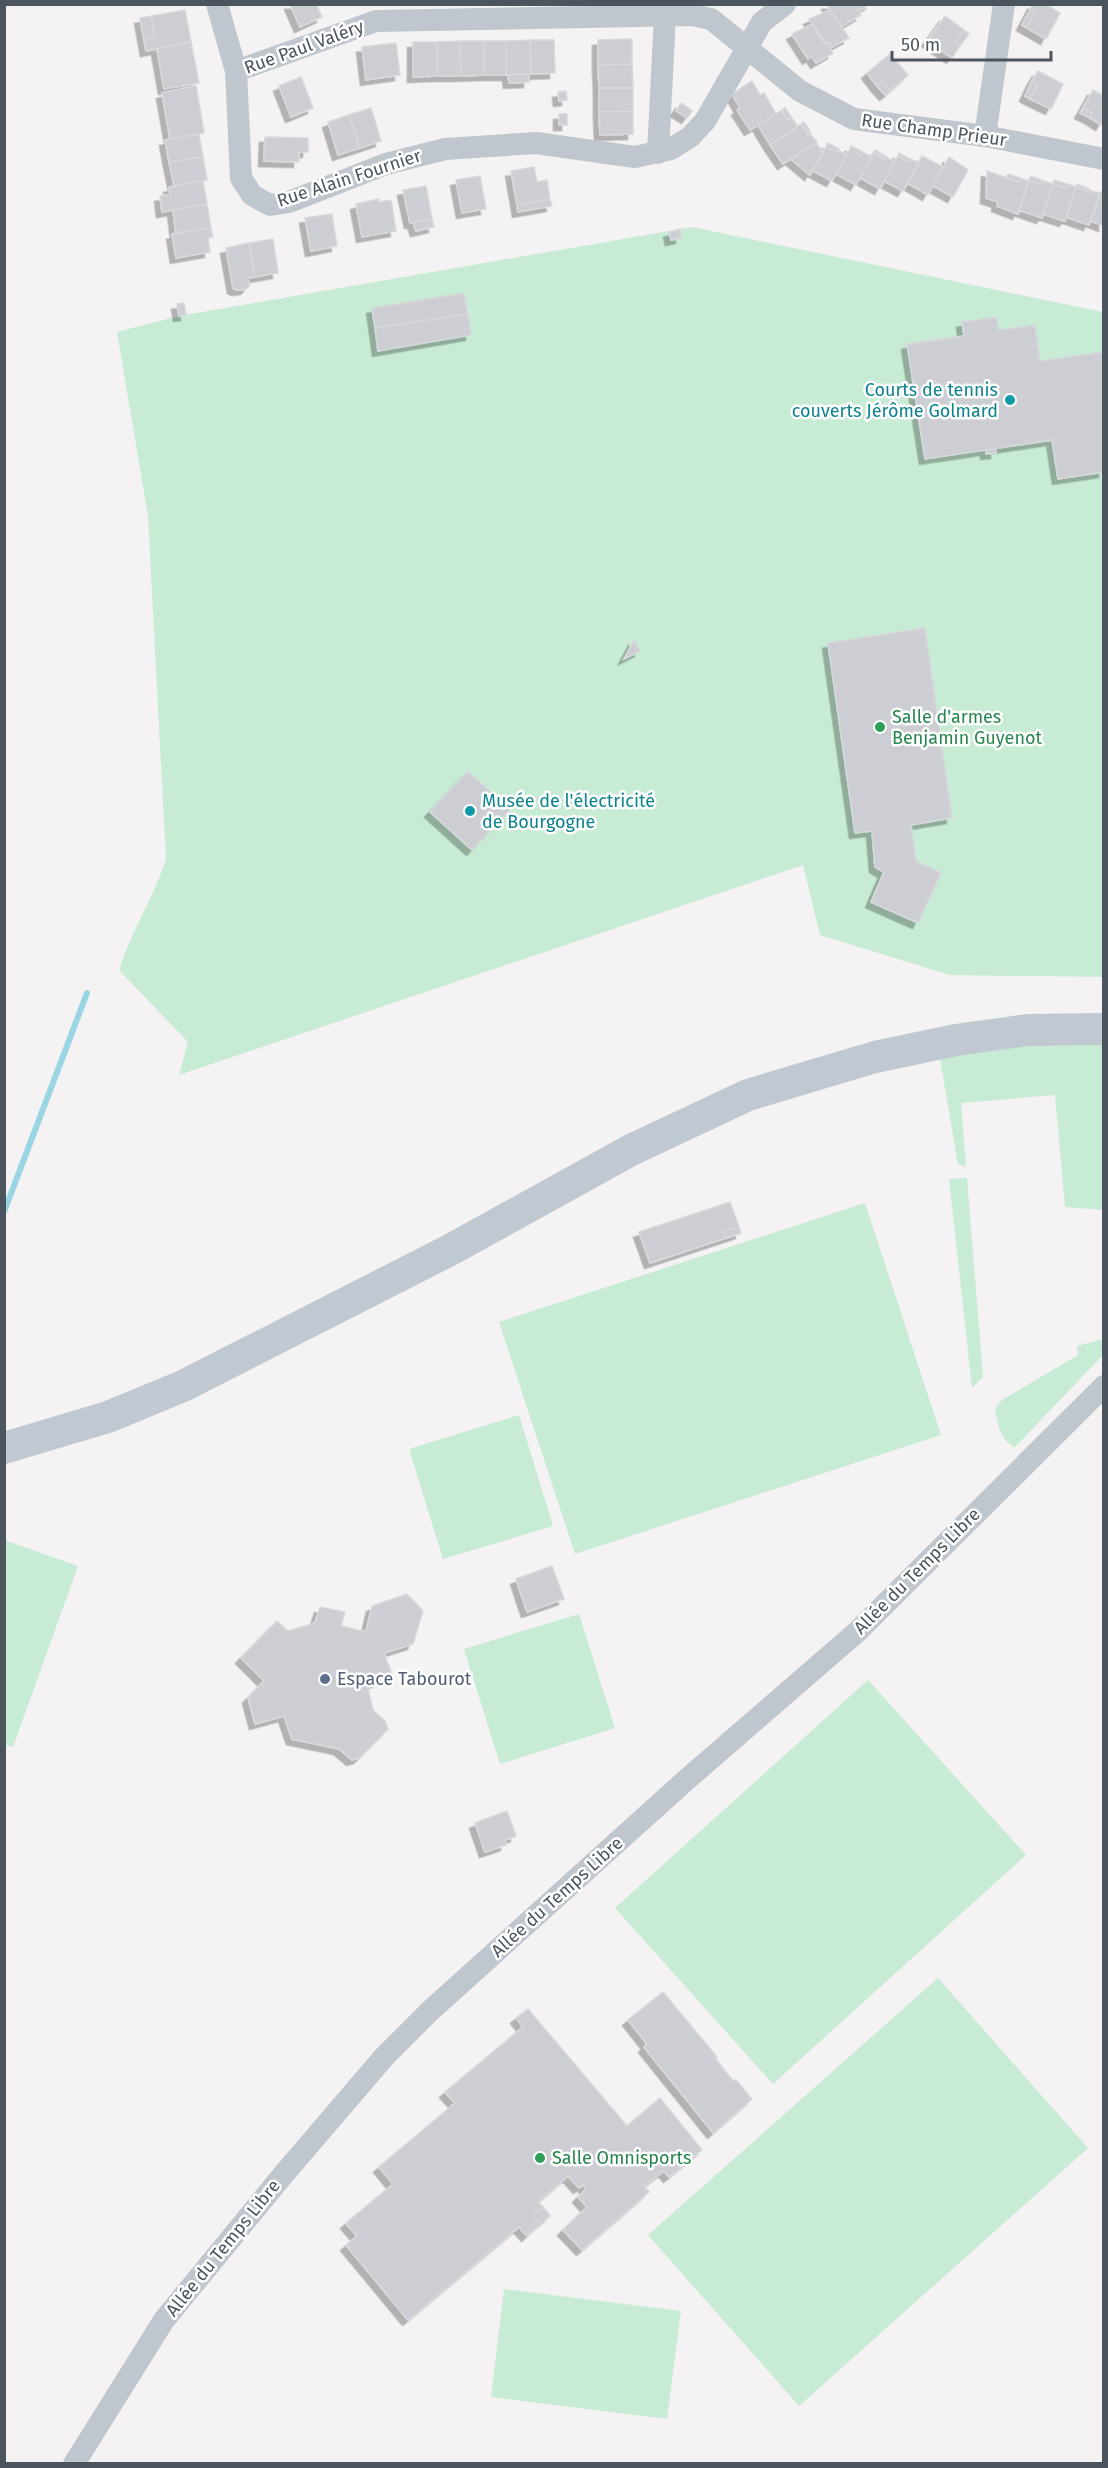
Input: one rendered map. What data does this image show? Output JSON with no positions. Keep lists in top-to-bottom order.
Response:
{
  "streets": {
    "street": [
      "Rue Paul Valéry",
      "Rue Champ Prieur",
      "Rue Alain Fournier",
      "Allée du Temps Libre"
    ]
  },
  "crossings": [
    ["Rue Paul Valéry", "Rue Alain Fournier"],
    ["Rue Champ Prieur", "Rue Alain Fournier"]
  ],
  "places": [
    "Courts de tennis couverts Jérôme Golmard",
    "Salle d'armes Benjamin Guyenot",
    "Musée de l'électricité de Bourgogne",
    "Espace Tabourot",
    "Salle Omnisports"
  ],
  "scale_bar": "50 m"
}
